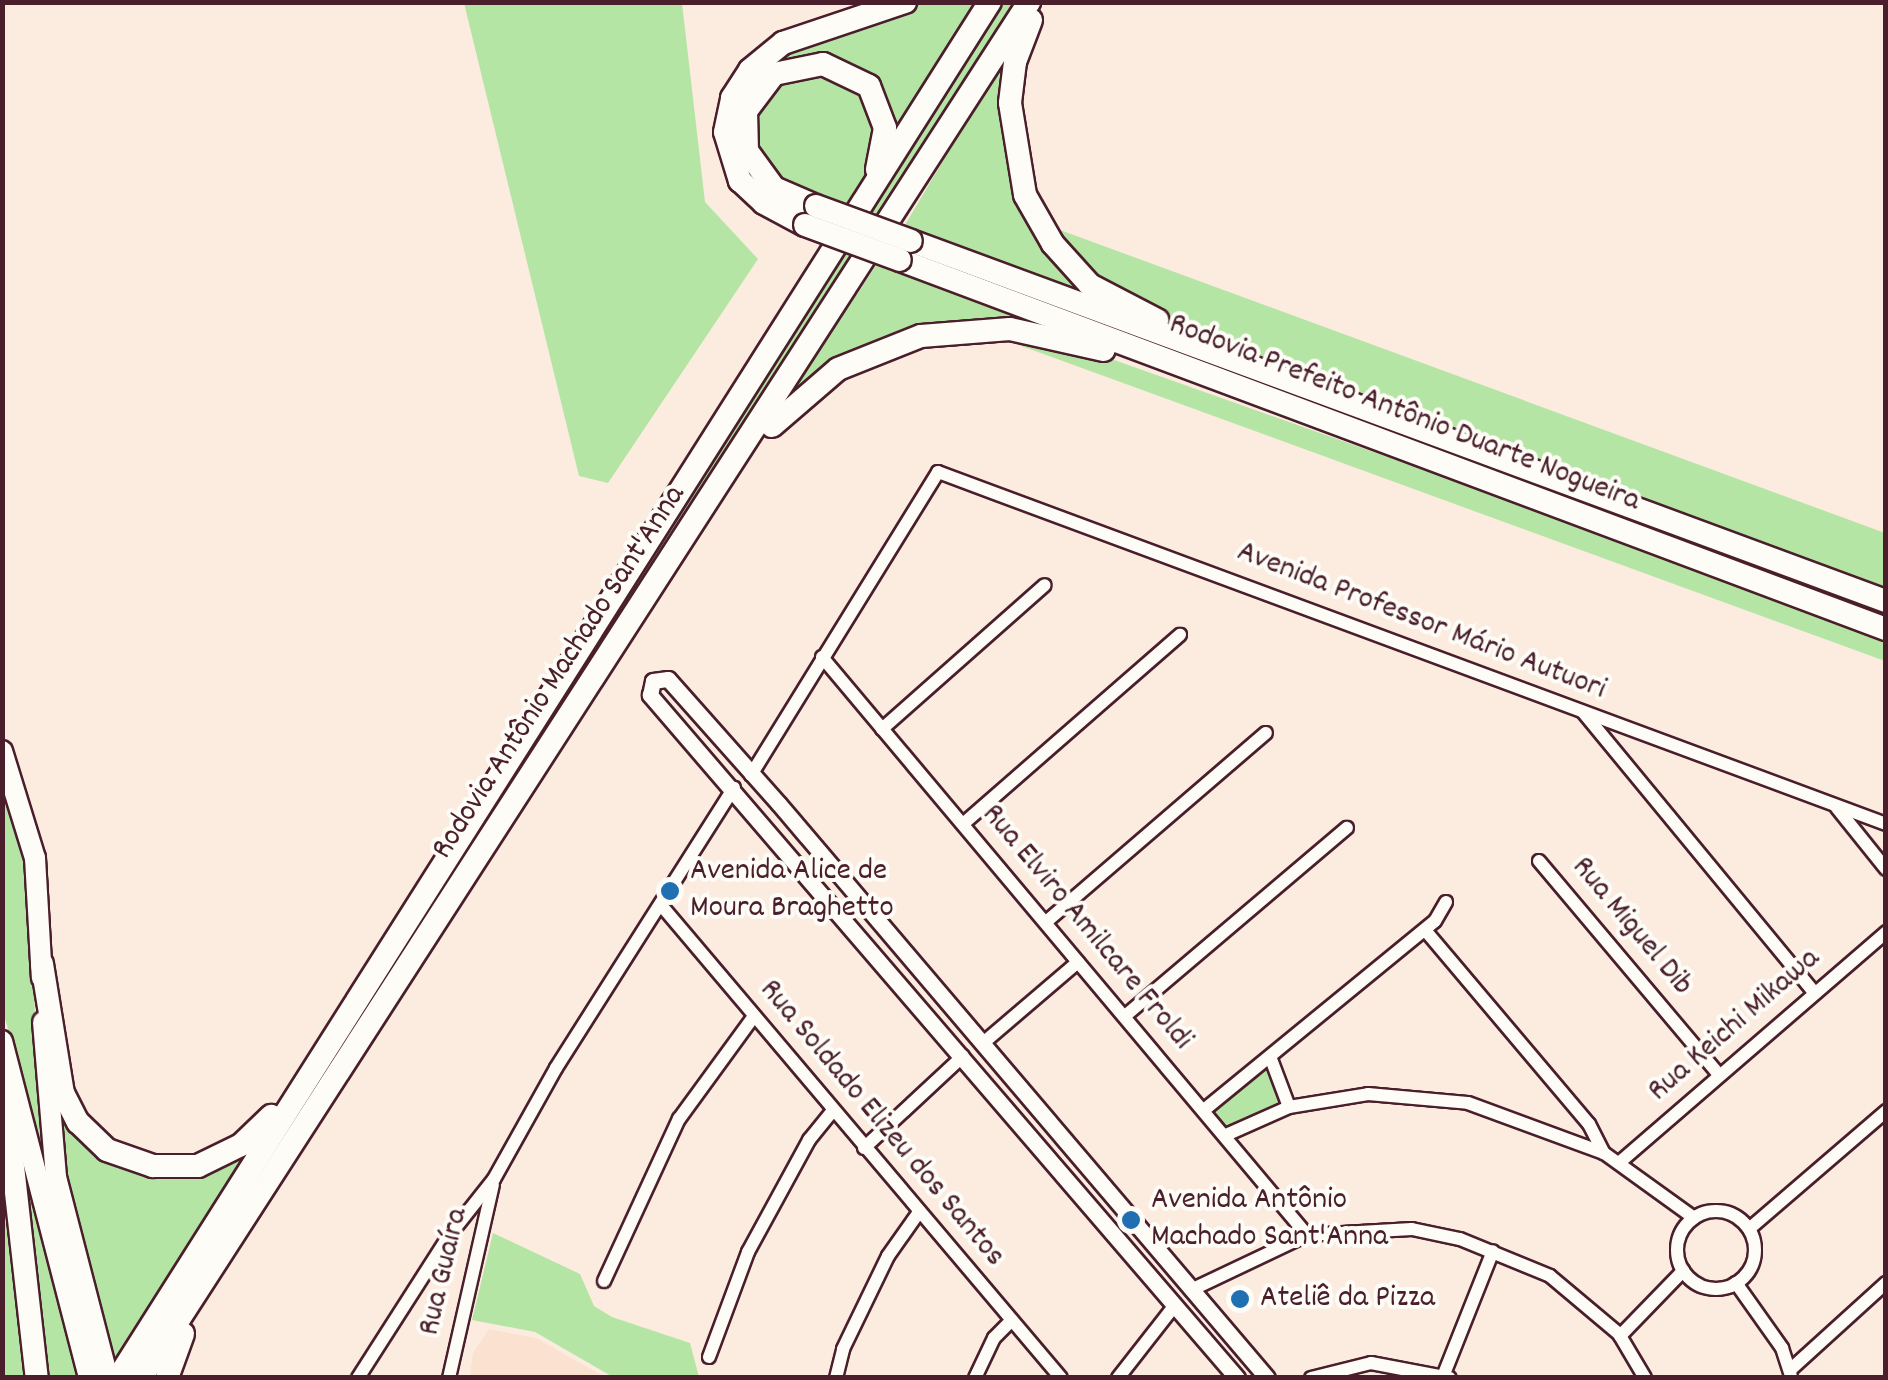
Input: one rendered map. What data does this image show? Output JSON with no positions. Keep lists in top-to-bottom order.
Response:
{
  "streets": {
    "highway": ["Rodovia Prefeito Antônio Duarte Nogueira", "Rodovia Antônio Machado Sant'Anna"],
    "street": [
      "Avenida Professor Mário Autuori",
      "Rua Miguel Dib",
      "Rua Elviro Amilcare Froldi",
      "Rua Keichi Mikawa",
      "Rua Soldado Elizeu dos Santos",
      "Rua Guaíra"
    ]
  },
  "crossings": [
    ["Avenida Professor Mário Autuori", "Rua Elviro Amilcare Froldi"],
    ["Rua Miguel Dib", "Rua Keichi Mikawa"]
  ],
  "places": ["Avenida Alice de Moura Braghetto", "Avenida Antônio Machado Sant'Anna", "Ateliê da Pizza"]
}
